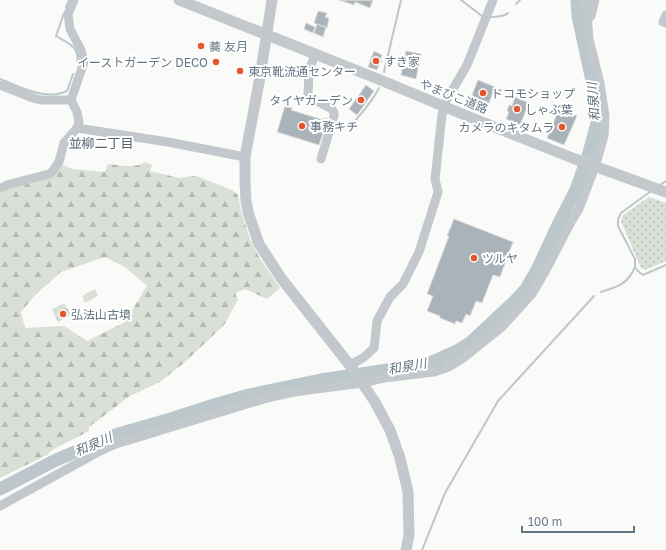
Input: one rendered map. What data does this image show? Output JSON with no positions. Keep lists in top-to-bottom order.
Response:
{
  "streets": {
    "street": ["やまびこ道路"]
  },
  "districts": ["並柳二丁目"],
  "water": ["和泉川"],
  "places": [
    "蕎 友月",
    "すき家",
    "イーストガーデン DECO",
    "東京靴流通センター",
    "ドコモショップ",
    "タイヤガーデン",
    "しゃぶ葉",
    "事務キチ",
    "カメラのキタムラ",
    "ツルヤ",
    "弘法山古墳"
  ],
  "scale_bar": "100 m"
}
